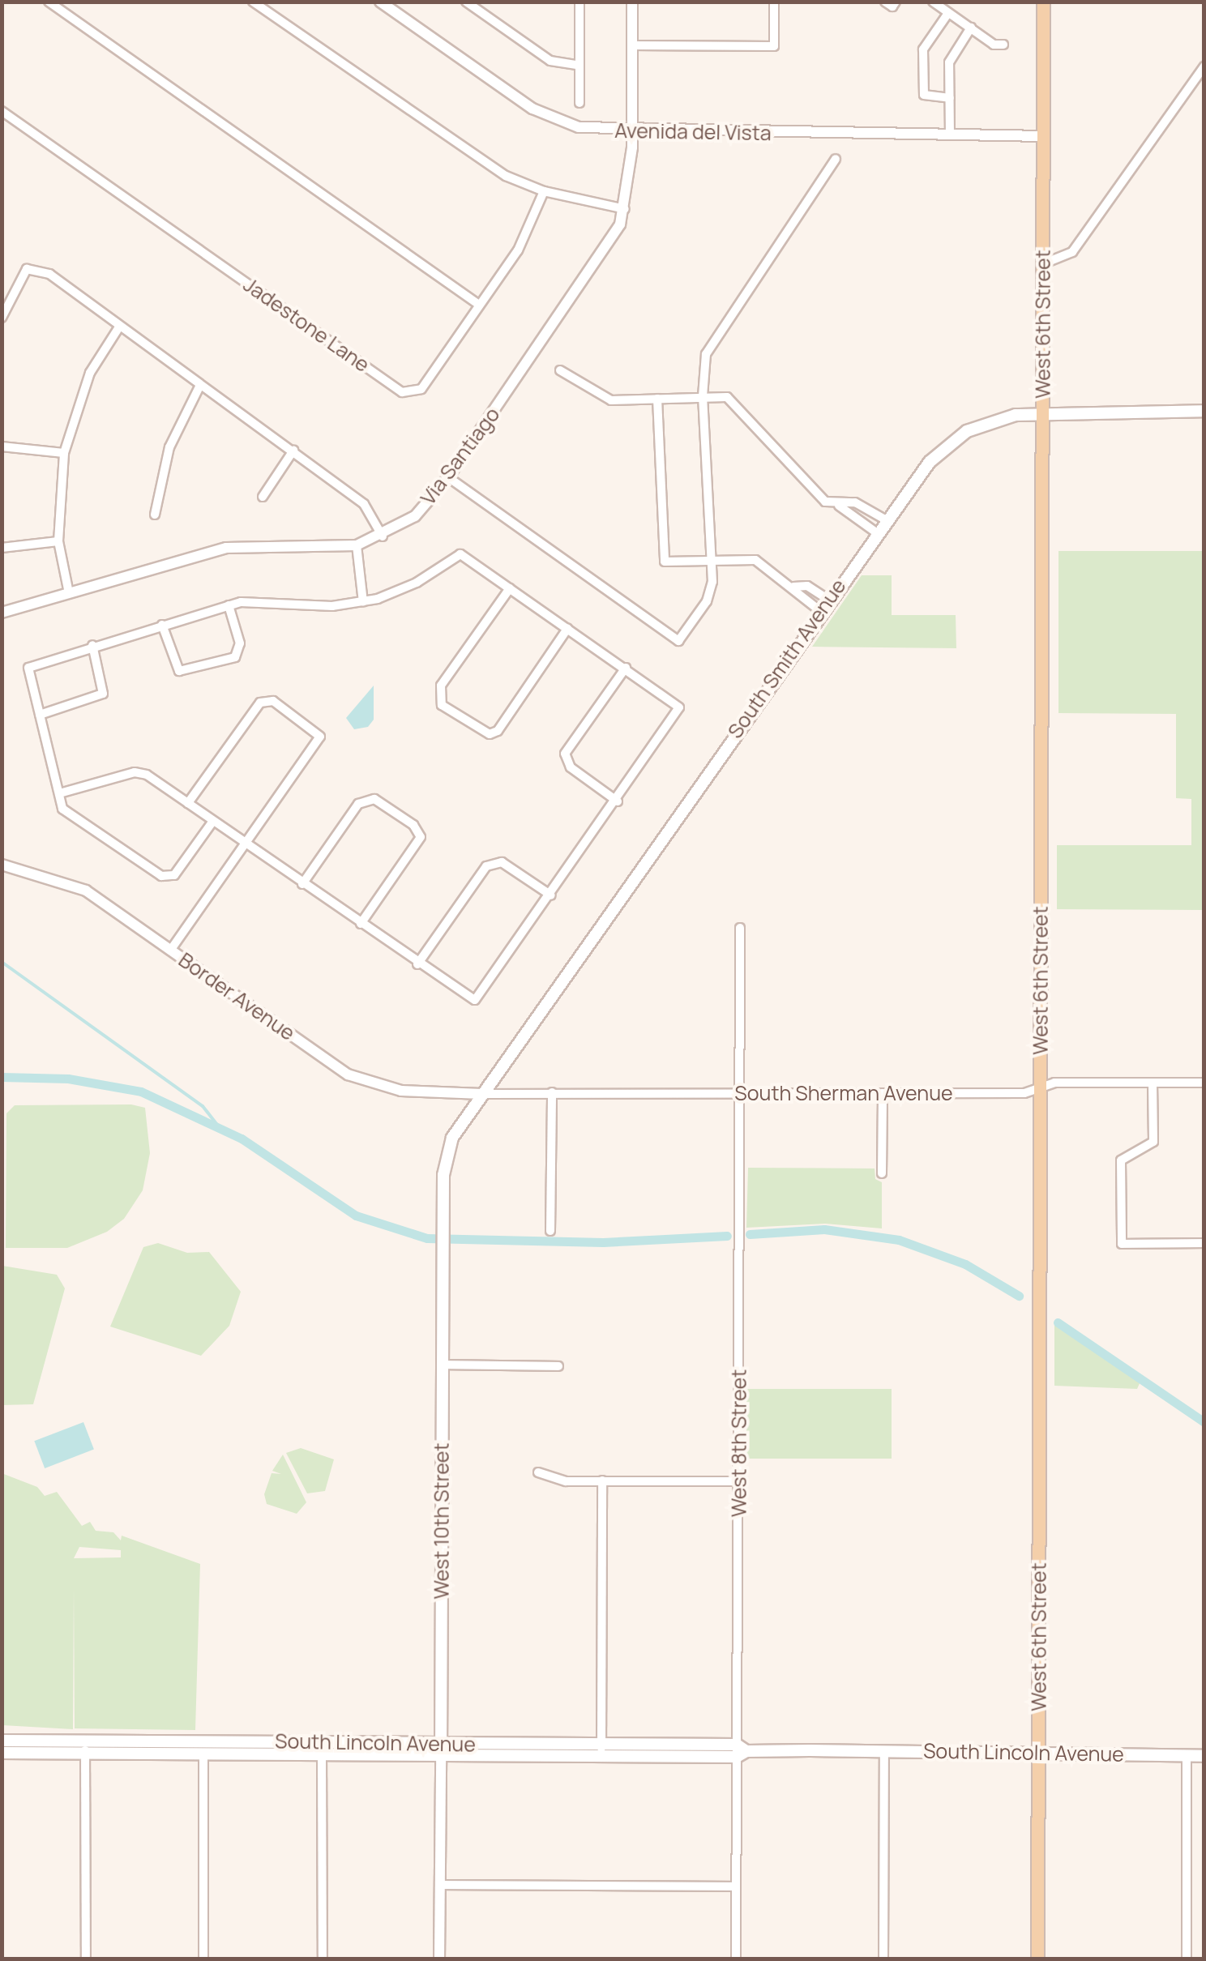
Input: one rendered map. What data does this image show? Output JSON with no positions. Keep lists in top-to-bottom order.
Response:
{
  "streets": {
    "main road": [
      "West 6th Street",
      "South Smith Avenue",
      "West 10th Street",
      "South Lincoln Avenue"
    ],
    "street": [
      "Avenida del Vista",
      "Jadestone Lane",
      "Via Santiago",
      "Border Avenue",
      "South Sherman Avenue",
      "West 8th Street"
    ]
  },
  "crossings": [
    ["Avenida del Vista", "West 6th Street"],
    ["Avenida del Vista", "Via Santiago"],
    ["West 6th Street", "South Smith Avenue"],
    ["West 6th Street", "South Sherman Avenue"],
    ["West 6th Street", "South Lincoln Avenue"],
    ["South Smith Avenue", "Border Avenue"],
    ["South Smith Avenue", "South Sherman Avenue"],
    ["South Smith Avenue", "West 10th Street"],
    ["Border Avenue", "South Sherman Avenue"],
    ["Border Avenue", "West 10th Street"],
    ["South Sherman Avenue", "West 8th Street"],
    ["South Sherman Avenue", "West 10th Street"],
    ["West 8th Street", "South Lincoln Avenue"],
    ["West 10th Street", "South Lincoln Avenue"]
  ]
}
